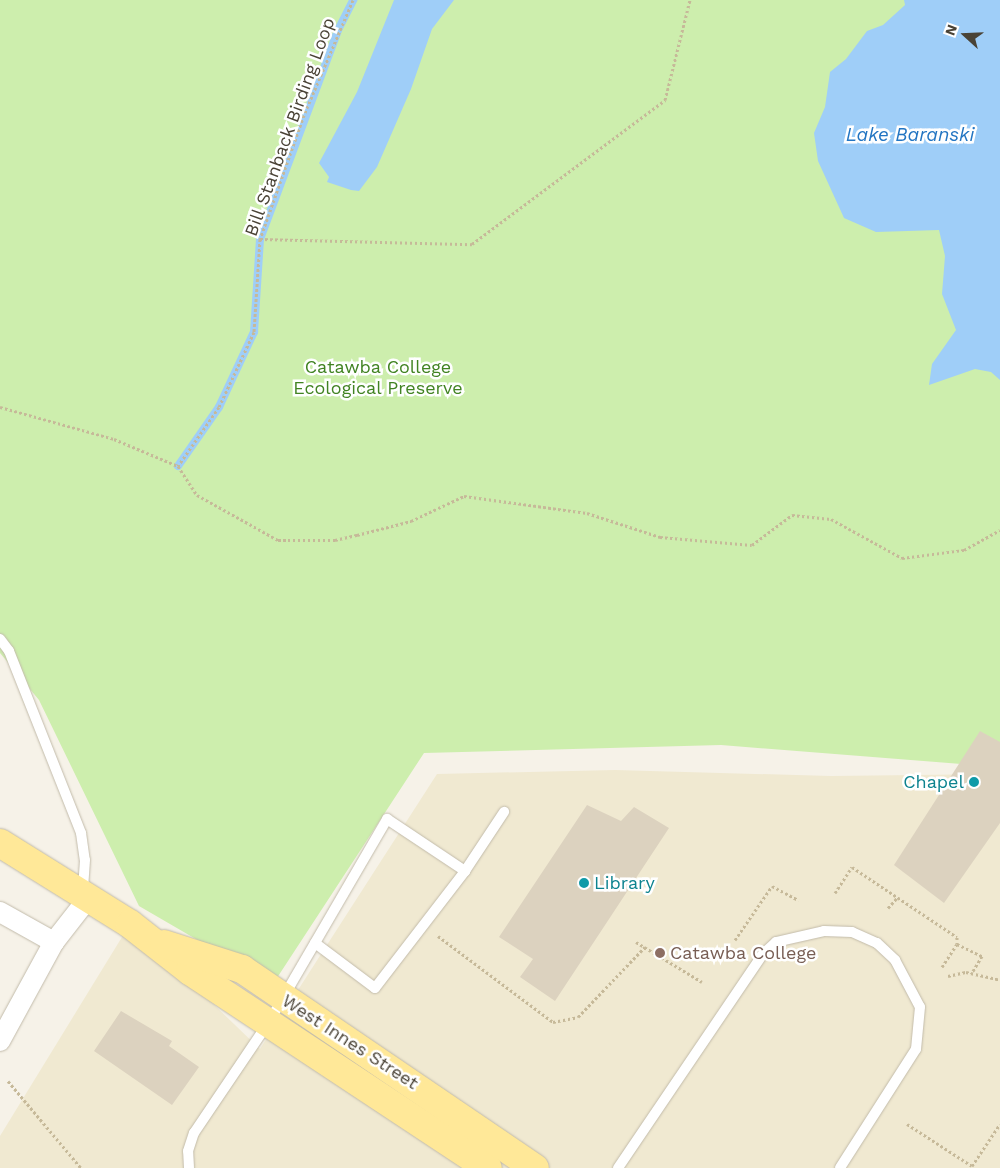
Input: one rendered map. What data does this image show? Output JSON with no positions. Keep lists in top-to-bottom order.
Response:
{
  "streets": {
    "main road": ["West Innes Street"],
    "path": ["Bill Stanback Birding Loop"]
  },
  "water": ["Lake Baranski"],
  "parks": ["Catawba College Ecological Preserve"],
  "places": ["Chapel", "Library", "Catawba College"],
  "north": "left"
}
